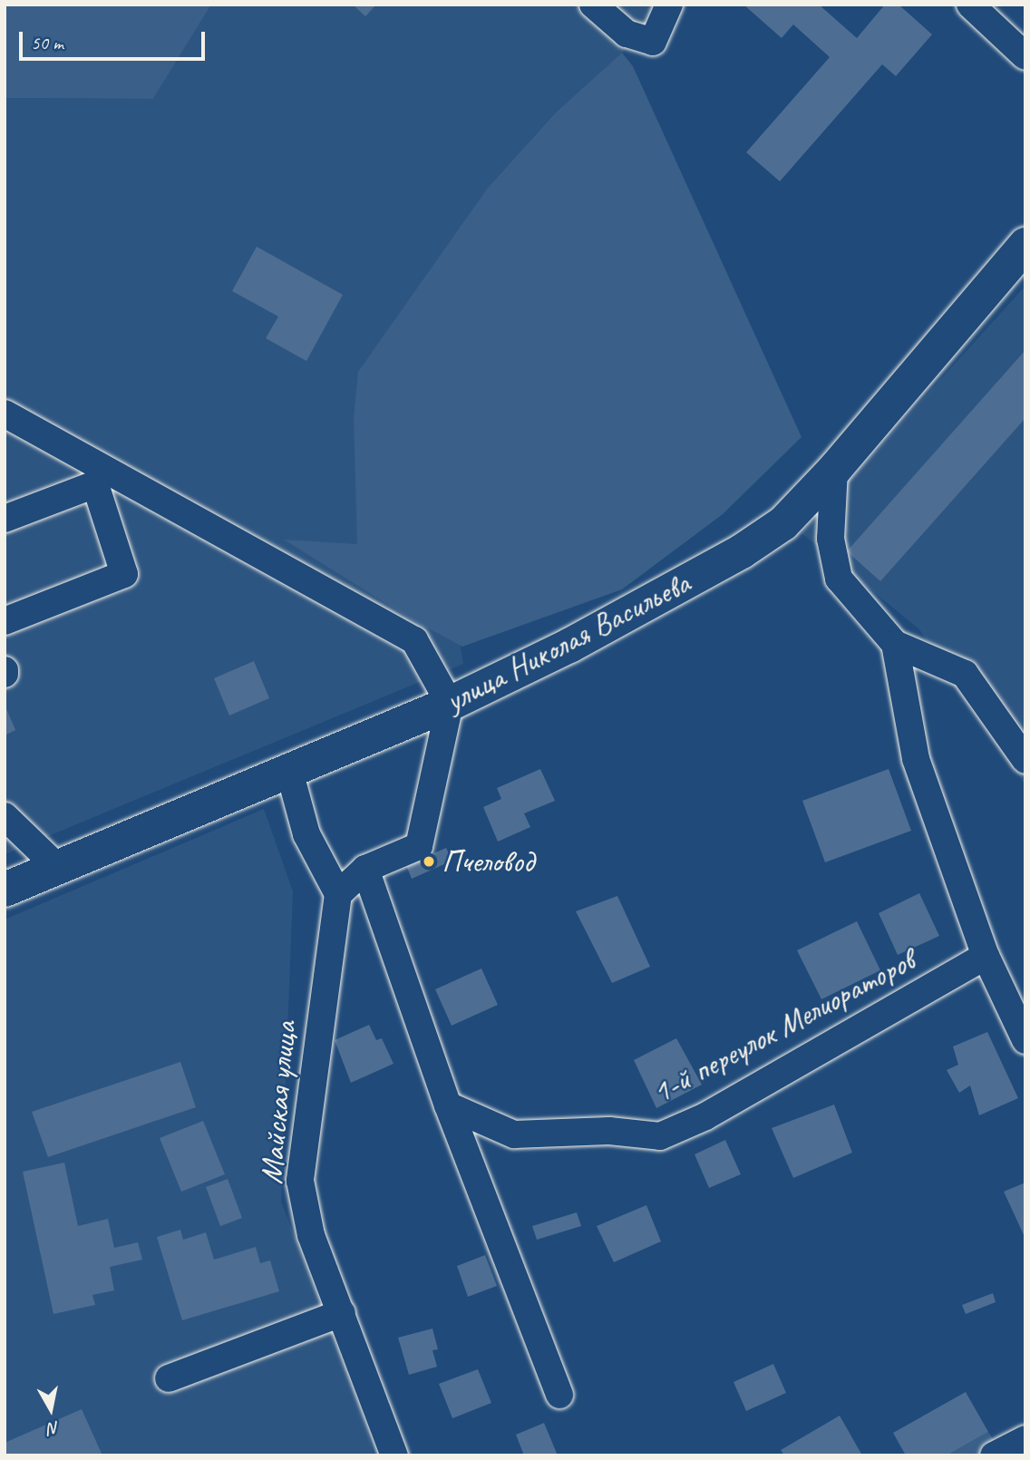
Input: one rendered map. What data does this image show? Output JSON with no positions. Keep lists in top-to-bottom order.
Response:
{
  "streets": {
    "main road": ["улица Николая Васильева"],
    "street": ["1-й переулок Мелиораторов", "Майская улица"]
  },
  "places": ["Пчеловод"],
  "scale_bar": "50 m",
  "north": "bottom"
}
